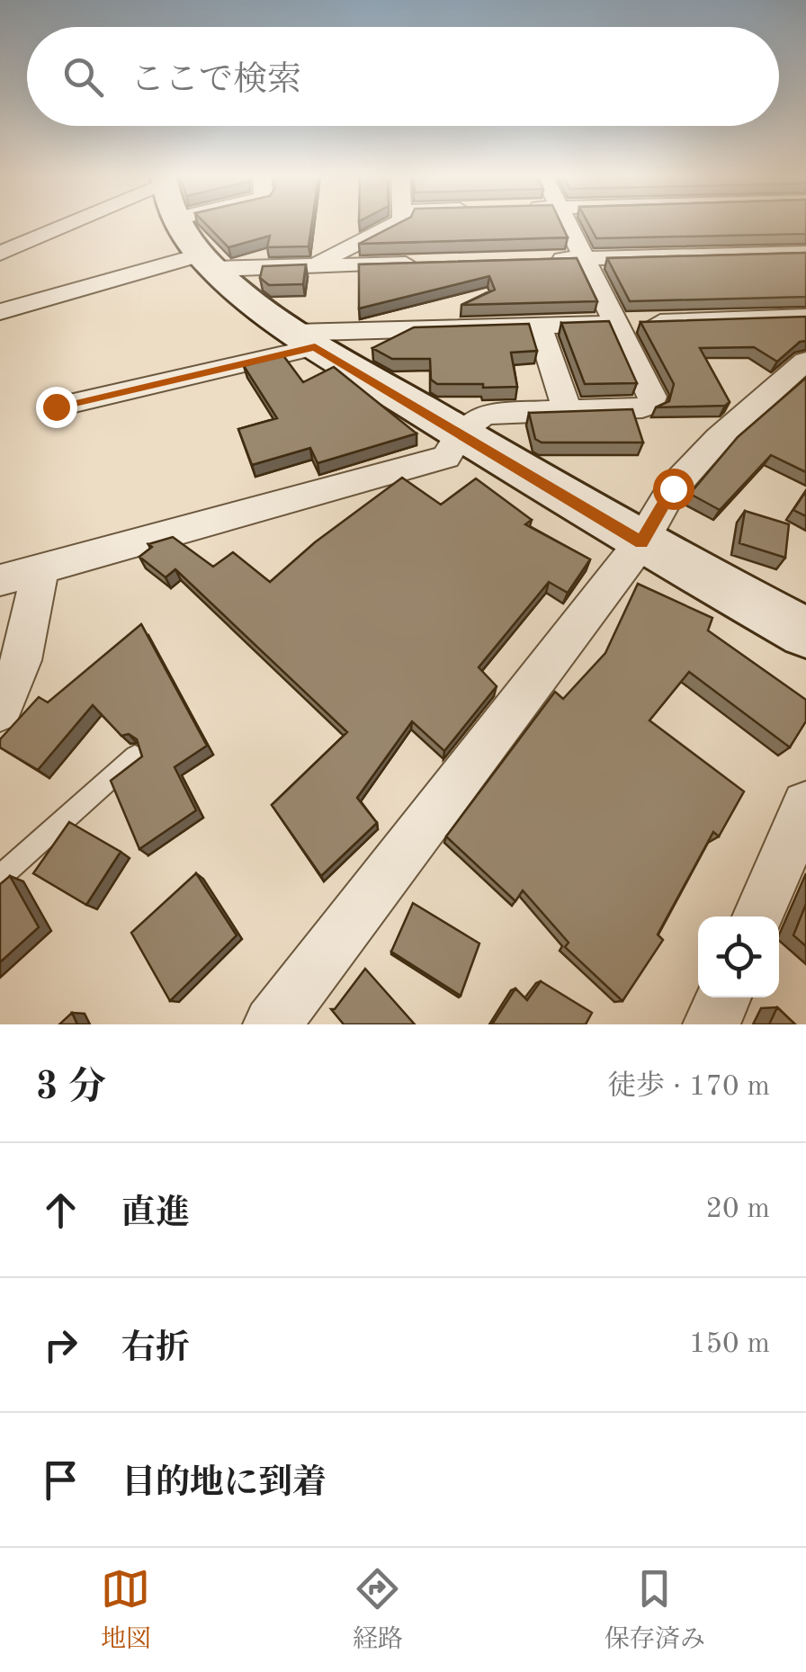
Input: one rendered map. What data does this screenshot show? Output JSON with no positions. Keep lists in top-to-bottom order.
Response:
{
  "page": {
    "search": "ここで検索",
    "heading": ["3 分", "徒歩 · 170 m"],
    "list": [
      ["直進", "20 m"],
      ["右折", "150 m"],
      "目的地に到着"
    ],
    "nav": ["地図", "経路", "保存済み"]
  }
}
